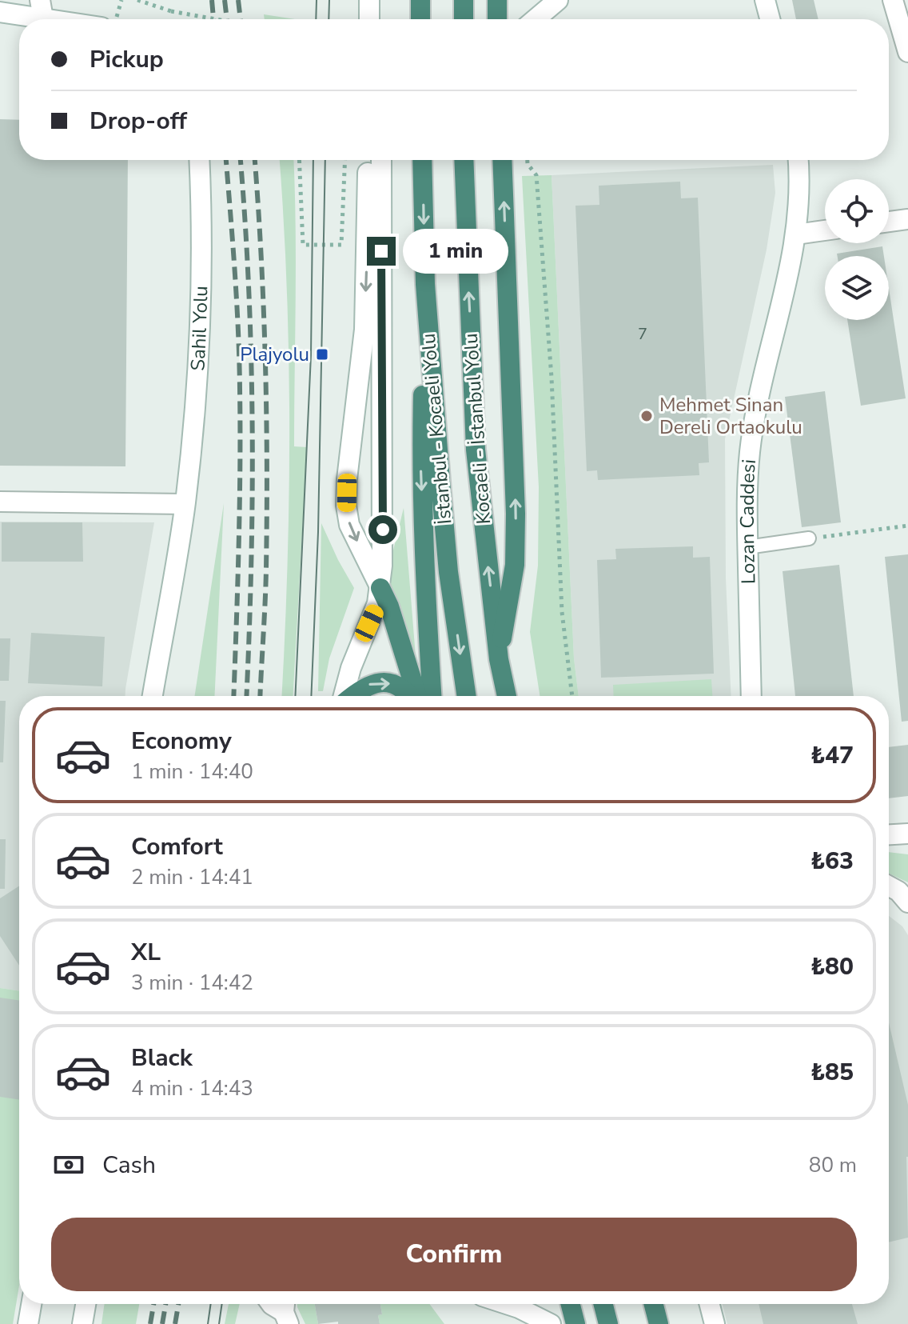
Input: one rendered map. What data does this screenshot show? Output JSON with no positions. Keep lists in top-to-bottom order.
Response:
{
  "streets": {
    "highway": ["İstanbul - Kocaeli Yolu", "Kocaeli - İstanbul Yolu"],
    "main road": ["Sahil Yolu", "Lozan Caddesi"]
  },
  "places": {
    "transit": ["Plajyolu"],
    "other": ["Mehmet Sinan Dereli Ortaokulu"]
  },
  "house_numbers": ["7"],
  "page": {
    "banner": ["Pickup", "Drop-off"],
    "bubble": "1 min",
    "list": [
      {
        "name": "Economy",
        "note": "1 min · 14:40",
        "value": "₺47"
      },
      {
        "name": "Comfort",
        "note": "2 min · 14:41",
        "value": "₺63"
      },
      {
        "name": "XL",
        "note": "3 min · 14:42",
        "value": "₺80"
      },
      {
        "name": "Black",
        "note": "4 min · 14:43",
        "value": "₺85"
      }
    ],
    "pay": ["Cash", "80 m"],
    "buttons": "Confirm"
  }
}
